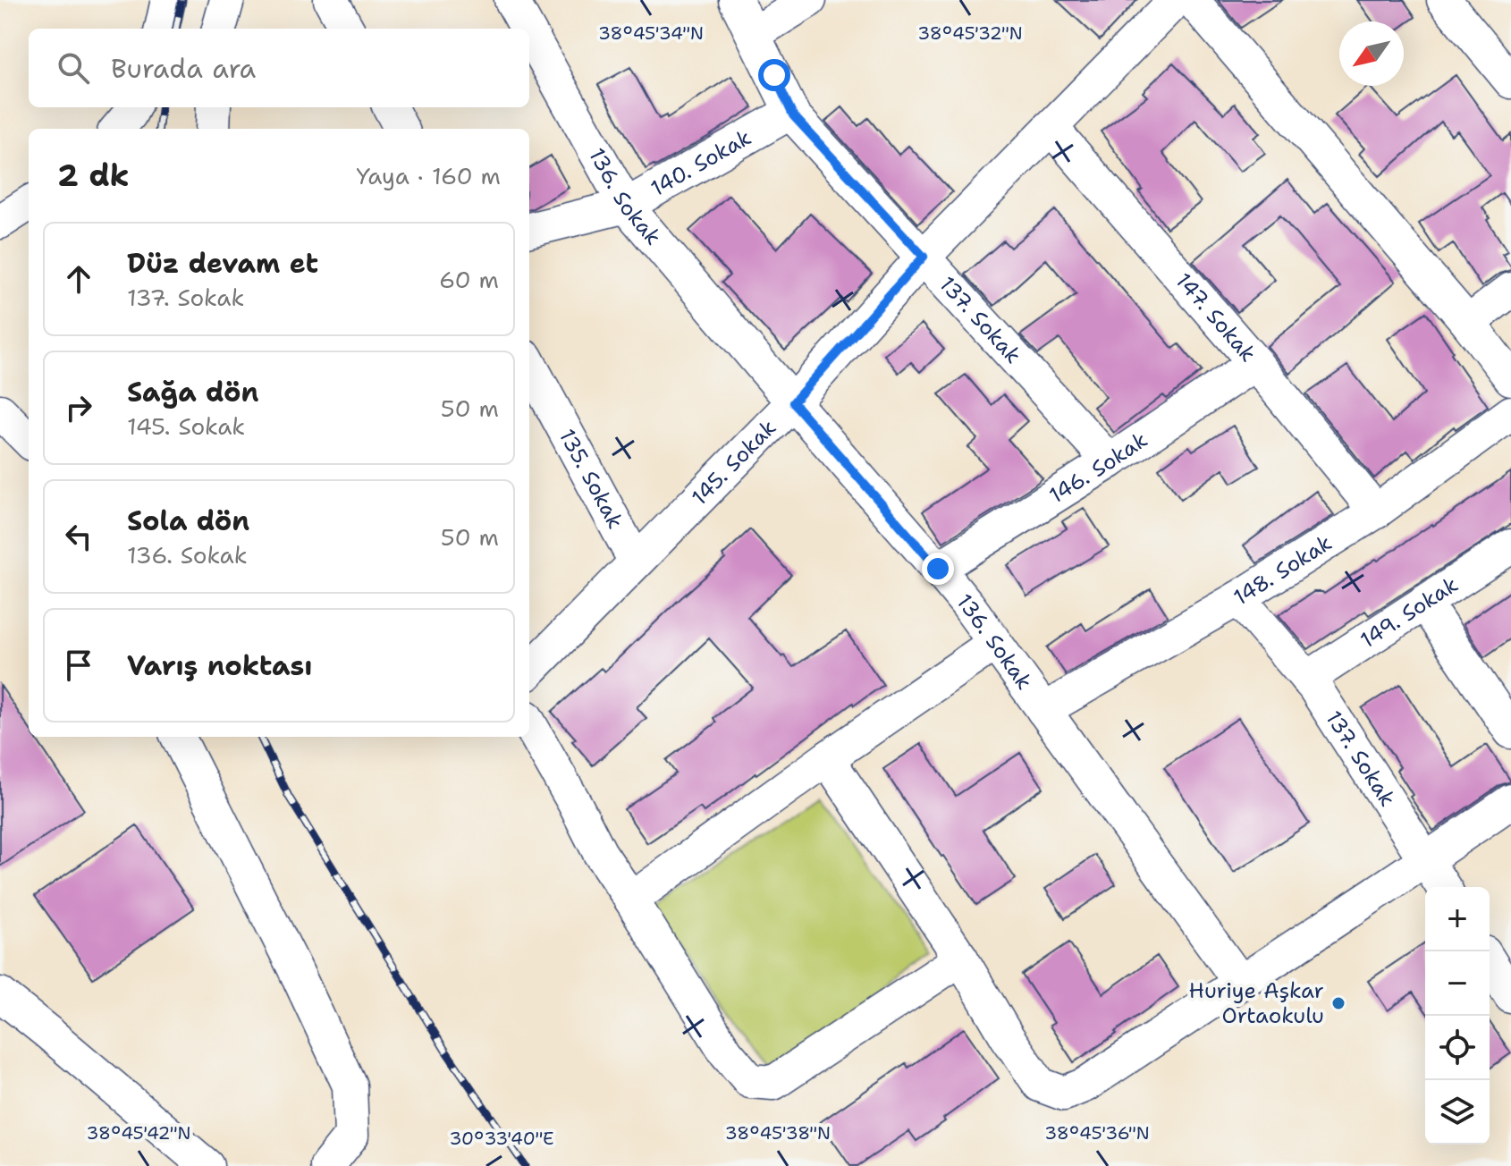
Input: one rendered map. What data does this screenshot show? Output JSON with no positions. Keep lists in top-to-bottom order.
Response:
{
  "streets": {
    "street": [
      "140. Sokak",
      "136. Sokak",
      "147. Sokak",
      "137. Sokak",
      "145. Sokak",
      "146. Sokak",
      "135. Sokak",
      "148. Sokak",
      "149. Sokak"
    ]
  },
  "crossings": [
    ["140. Sokak", "136. Sokak"],
    ["140. Sokak", "137. Sokak"],
    ["136. Sokak", "145. Sokak"],
    ["136. Sokak", "146. Sokak"],
    ["136. Sokak", "148. Sokak"],
    ["147. Sokak", "145. Sokak"],
    ["147. Sokak", "146. Sokak"],
    ["147. Sokak", "148. Sokak"],
    ["137. Sokak", "145. Sokak"],
    ["137. Sokak", "146. Sokak"],
    ["137. Sokak", "148. Sokak"],
    ["137. Sokak", "149. Sokak"],
    ["145. Sokak", "135. Sokak"]
  ],
  "places": ["Huriye Aşkar Ortaokulu"],
  "north": "bottom left",
  "page": {
    "search": "Burada ara",
    "heading": ["2 dk", "Yaya · 160 m"],
    "list": [
      ["Düz devam et", "137. Sokak", "60 m"],
      ["Sağa dön", "145. Sokak", "50 m"],
      ["Sola dön", "136. Sokak", "50 m"],
      "Varış noktası"
    ],
    "map_buttons": ["+", "−"]
  },
  "coordinates": [
    "38°45'34\"N",
    "38°45'32\"N",
    "38°45'42\"N",
    "38°45'38\"N",
    "38°45'36\"N",
    "30°33'40\"E"
  ]
}
